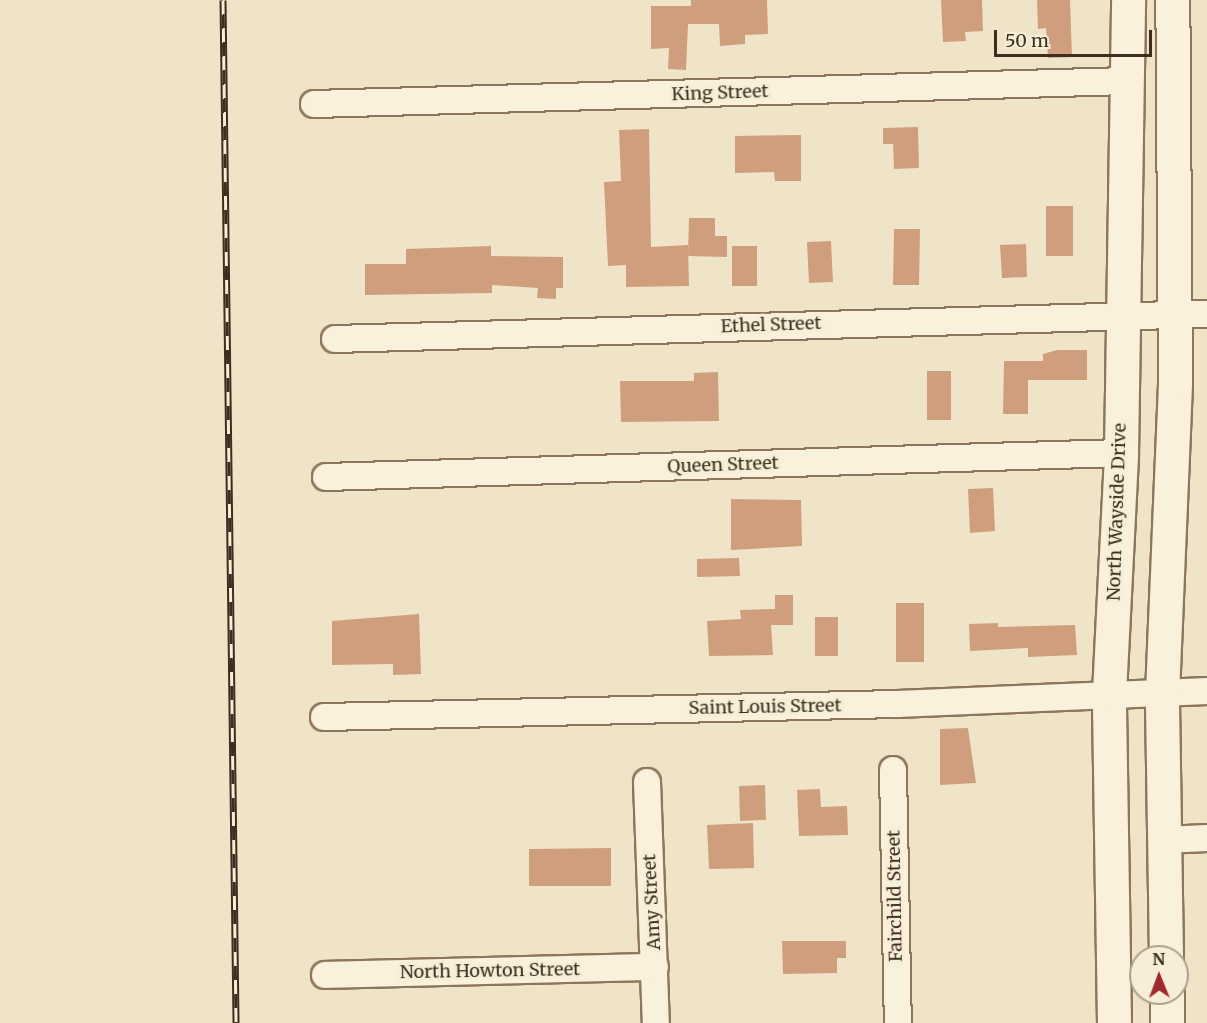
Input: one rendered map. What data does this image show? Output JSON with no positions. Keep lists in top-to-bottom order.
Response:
{
  "streets": {
    "main road": ["North Wayside Drive"],
    "street": [
      "King Street",
      "Ethel Street",
      "Queen Street",
      "Saint Louis Street",
      "Fairchild Street",
      "Amy Street",
      "North Howton Street"
    ]
  },
  "crossings": [
    ["King Street", "North Wayside Drive"],
    ["Ethel Street", "North Wayside Drive"],
    ["Queen Street", "North Wayside Drive"],
    ["North Wayside Drive", "Saint Louis Street"],
    ["Amy Street", "North Howton Street"]
  ],
  "scale_bar": "50 m",
  "north": "top"
}
